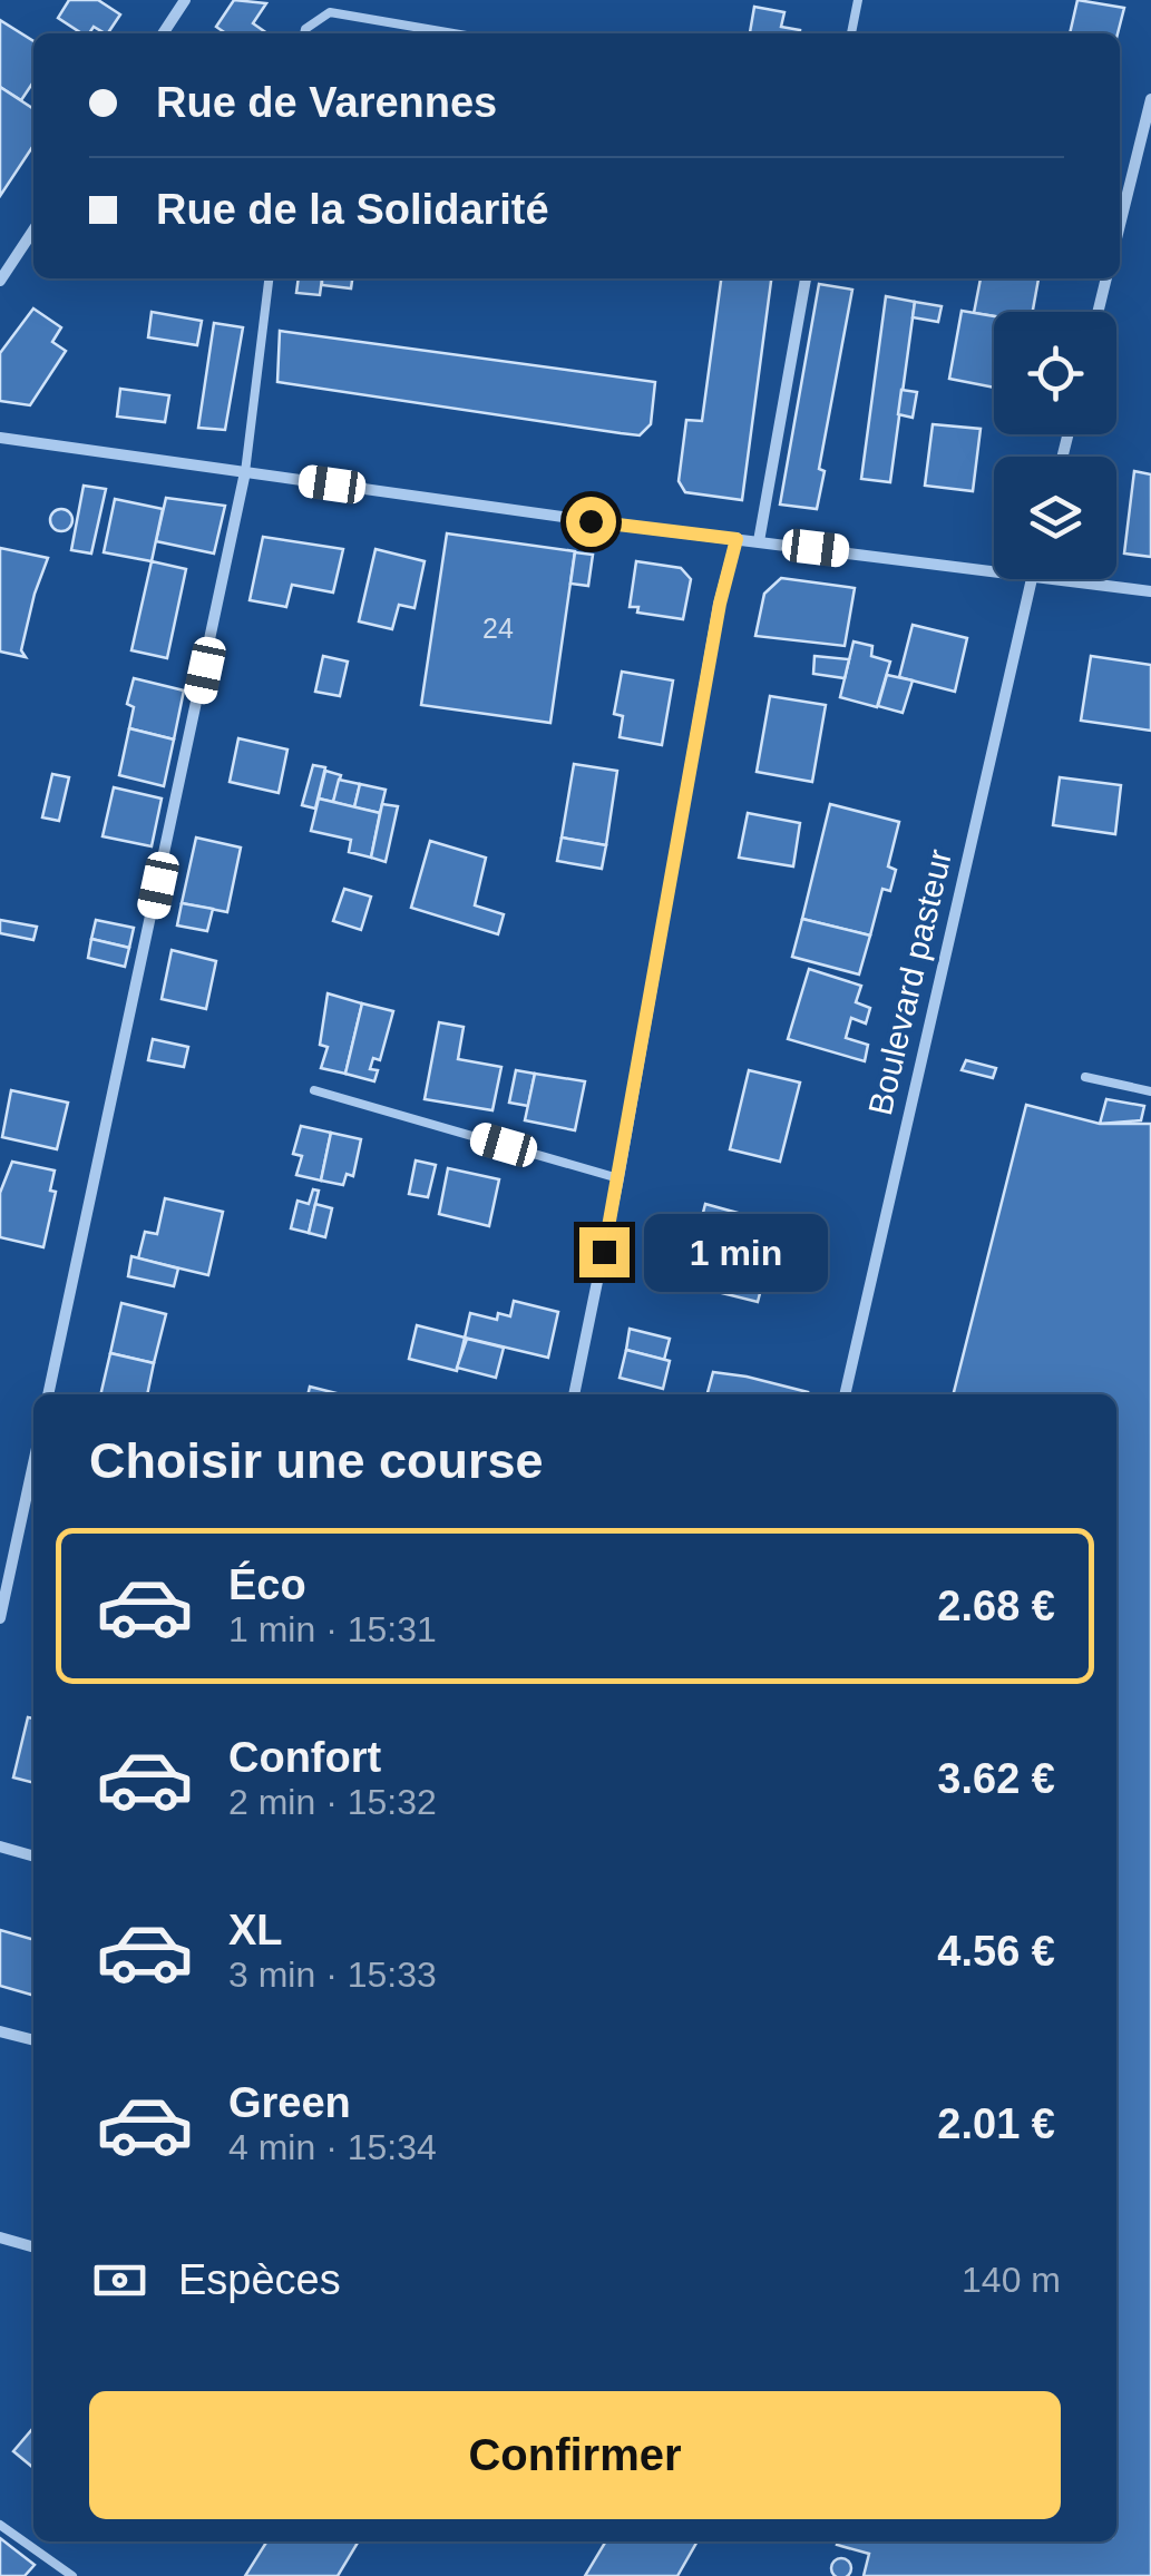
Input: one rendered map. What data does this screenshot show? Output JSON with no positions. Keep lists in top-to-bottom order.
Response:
{
  "streets": {
    "street": ["Boulevard pasteur"]
  },
  "house_numbers": ["24"],
  "page": {
    "banner": ["Rue de Varennes", "Rue de la Solidarité"],
    "bubble": "1 min",
    "heading": "Choisir une course",
    "list": [
      {
        "name": "Éco",
        "note": "1 min · 15:31",
        "value": "2.68 €"
      },
      {
        "name": "Confort",
        "note": "2 min · 15:32",
        "value": "3.62 €"
      },
      {
        "name": "XL",
        "note": "3 min · 15:33",
        "value": "4.56 €"
      },
      {
        "name": "Green",
        "note": "4 min · 15:34",
        "value": "2.01 €"
      }
    ],
    "pay": ["Espèces", "140 m"],
    "buttons": "Confirmer"
  }
}
